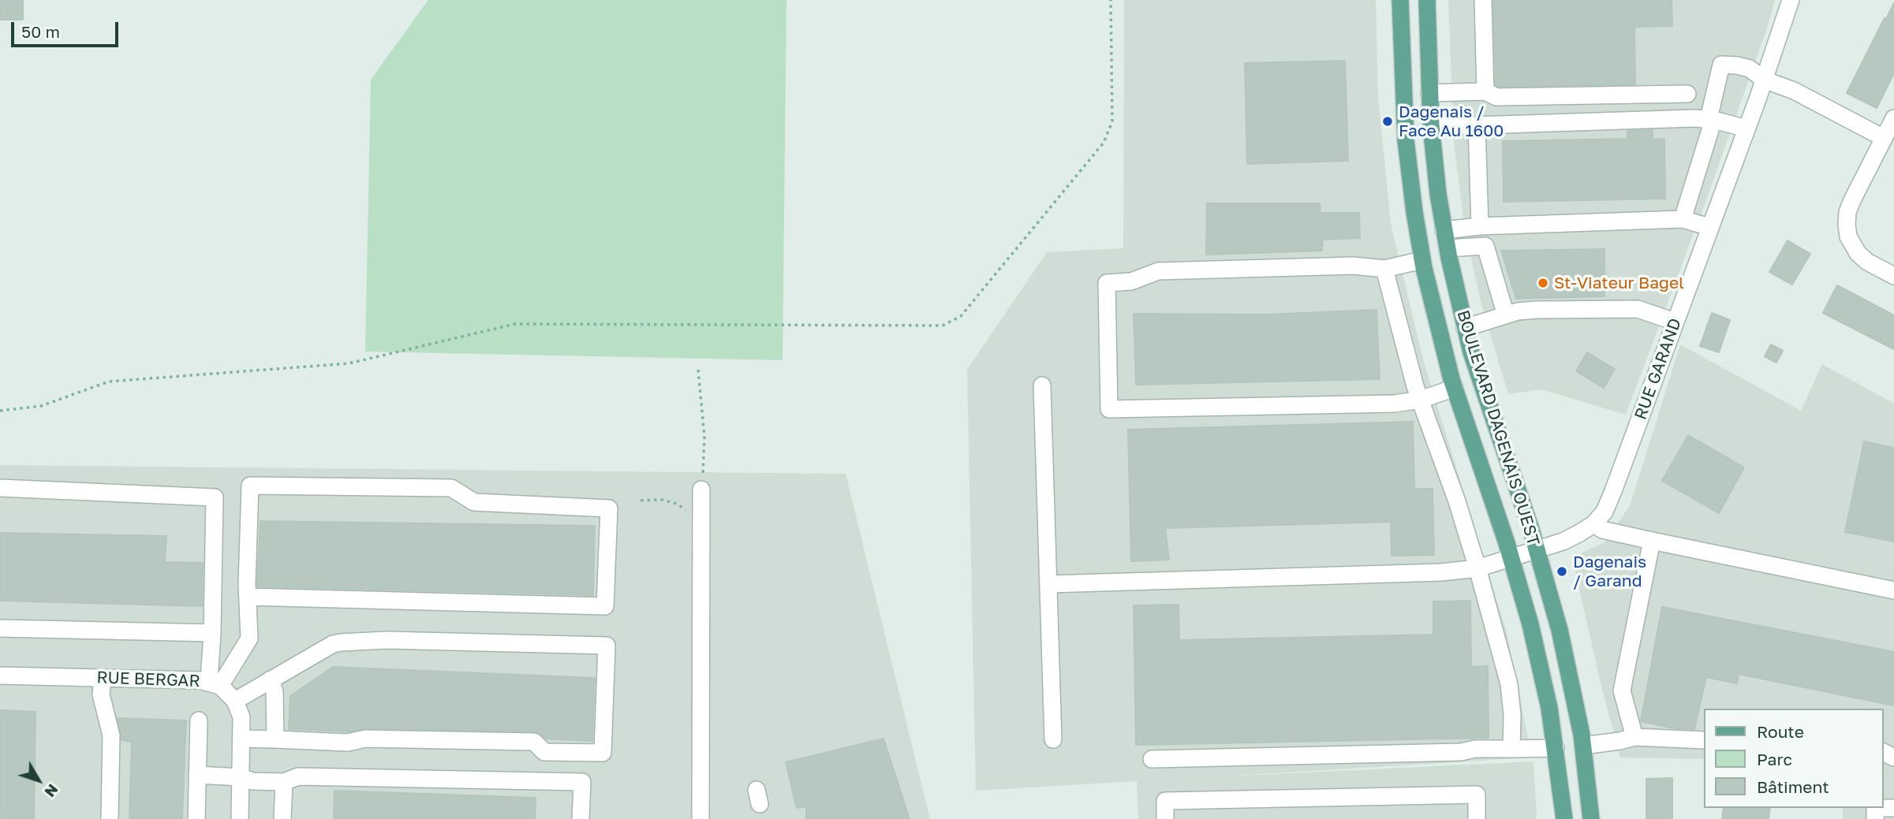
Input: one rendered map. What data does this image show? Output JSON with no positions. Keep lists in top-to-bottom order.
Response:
{
  "streets": {
    "main road": ["BOULEVARD DAGENAIS OUEST"],
    "street": ["RUE GARAND", "RUE BERGAR"]
  },
  "crossings": [
    ["RUE GARAND", "BOULEVARD DAGENAIS OUEST"]
  ],
  "places": ["Dagenais / Face Au 1600", "St-Viateur Bagel", "Dagenais / Garand"],
  "legend": ["Route", "Parc", "Bâtiment"],
  "scale_bar": "50 m",
  "north": "bottom right"
}
